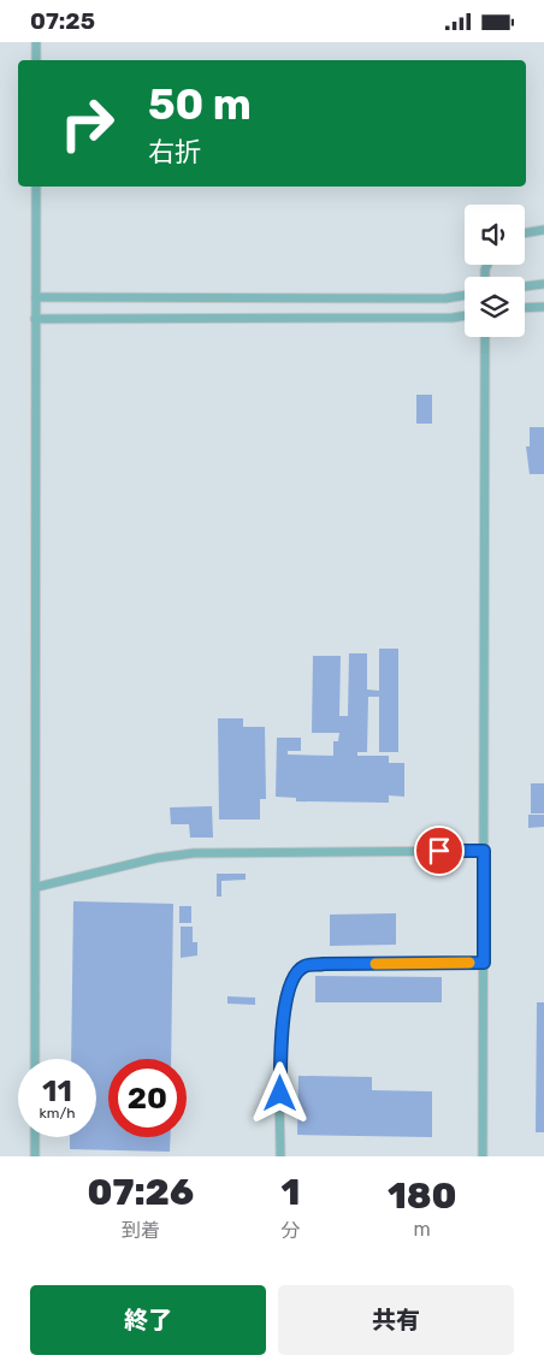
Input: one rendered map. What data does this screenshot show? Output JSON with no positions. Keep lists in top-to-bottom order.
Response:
{
  "page": {
    "status": "07:25",
    "turn": ["50 m", "右折"],
    "speed": "11 km/h",
    "limit": "20",
    "eta": [
      "07:26",
      "到着",
      "1",
      "分",
      "180",
      "m"
    ],
    "buttons": ["終了", "共有"]
  }
}
